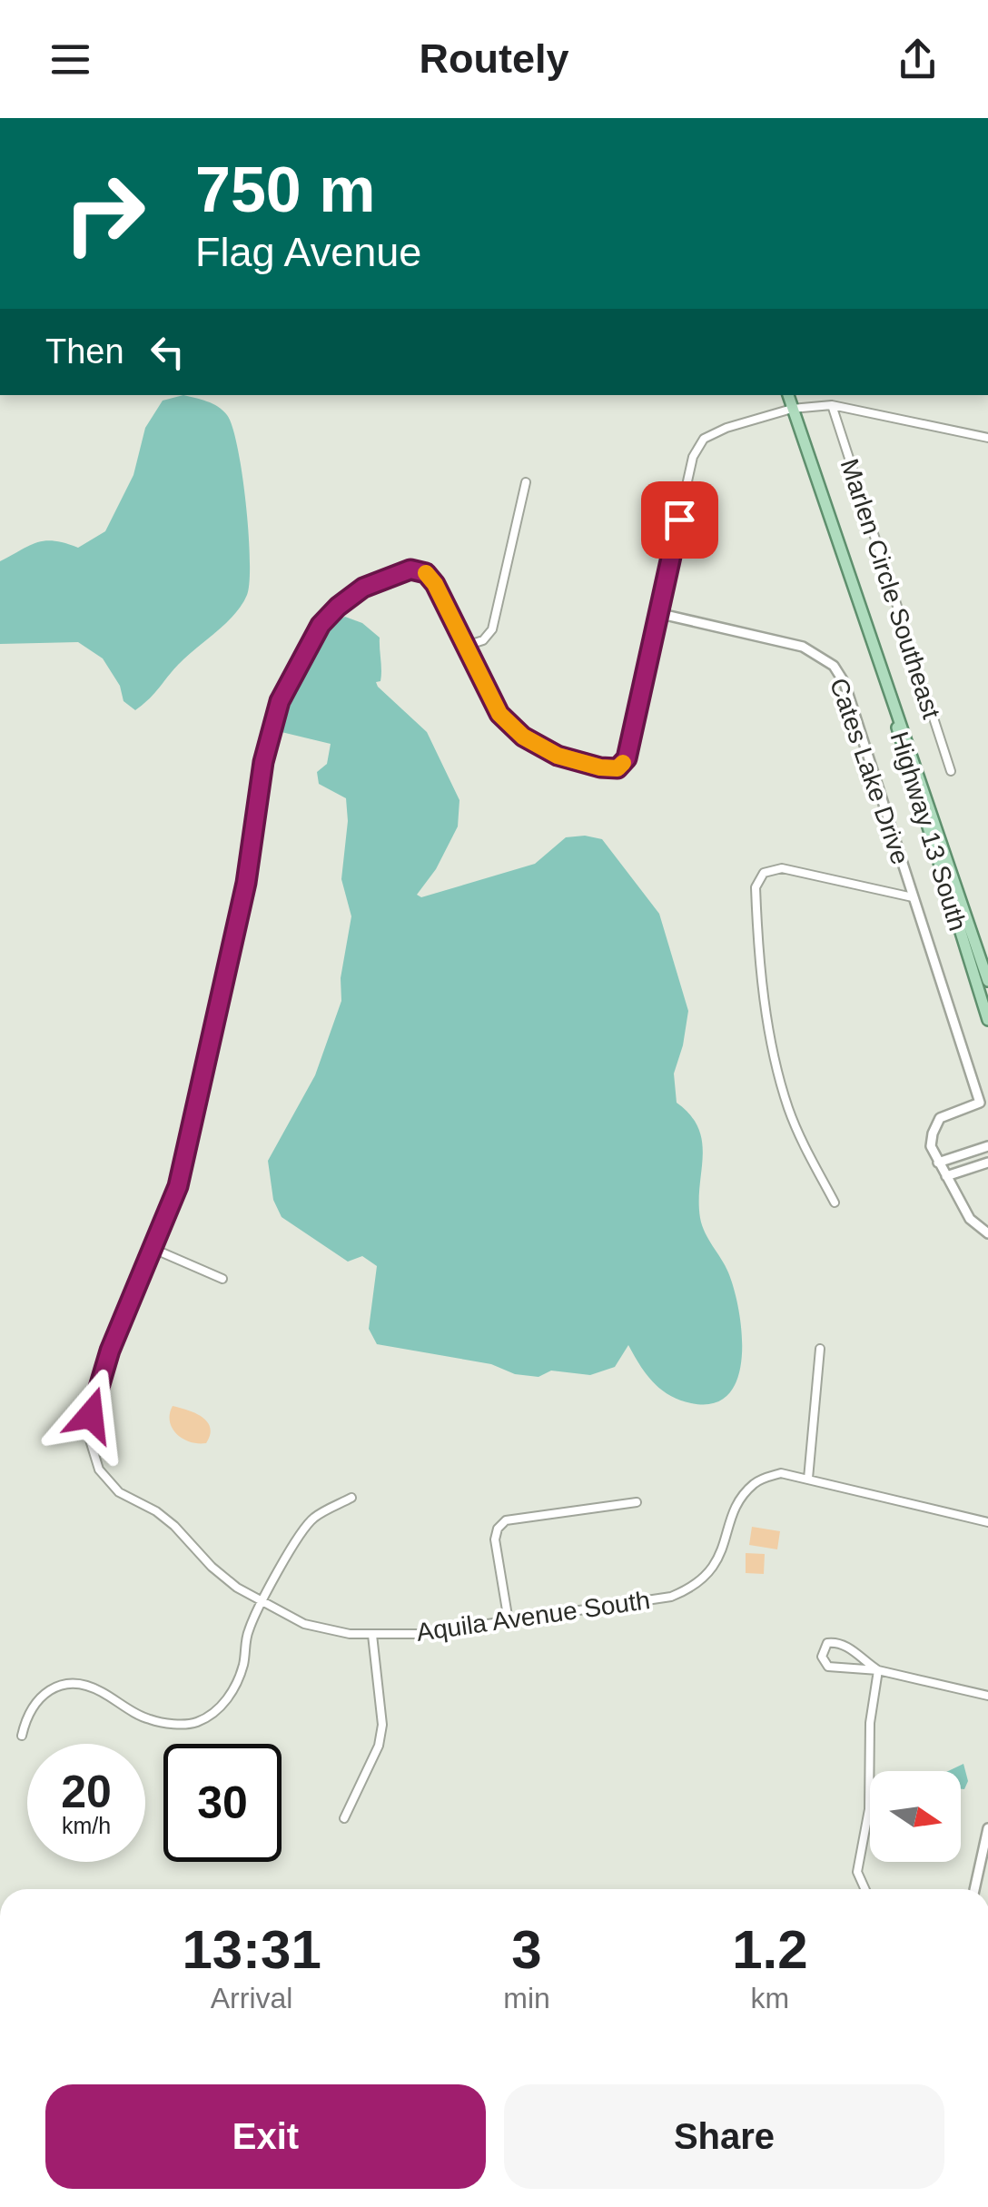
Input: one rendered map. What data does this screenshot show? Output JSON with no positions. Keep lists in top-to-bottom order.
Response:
{
  "streets": {
    "main road": ["Highway 13 South"],
    "street": ["Marlen Circle Southeast", "Cates Lake Drive", "Aquila Avenue South"]
  },
  "north": "right",
  "page": {
    "header": "Routely",
    "turn": ["750 m", "Flag Avenue"],
    "then": "Then",
    "speed": "20 km/h",
    "limit": "30",
    "eta": [
      "13:31",
      "Arrival",
      "3",
      "min",
      "1.2",
      "km"
    ],
    "buttons": ["Exit", "Share"]
  }
}
